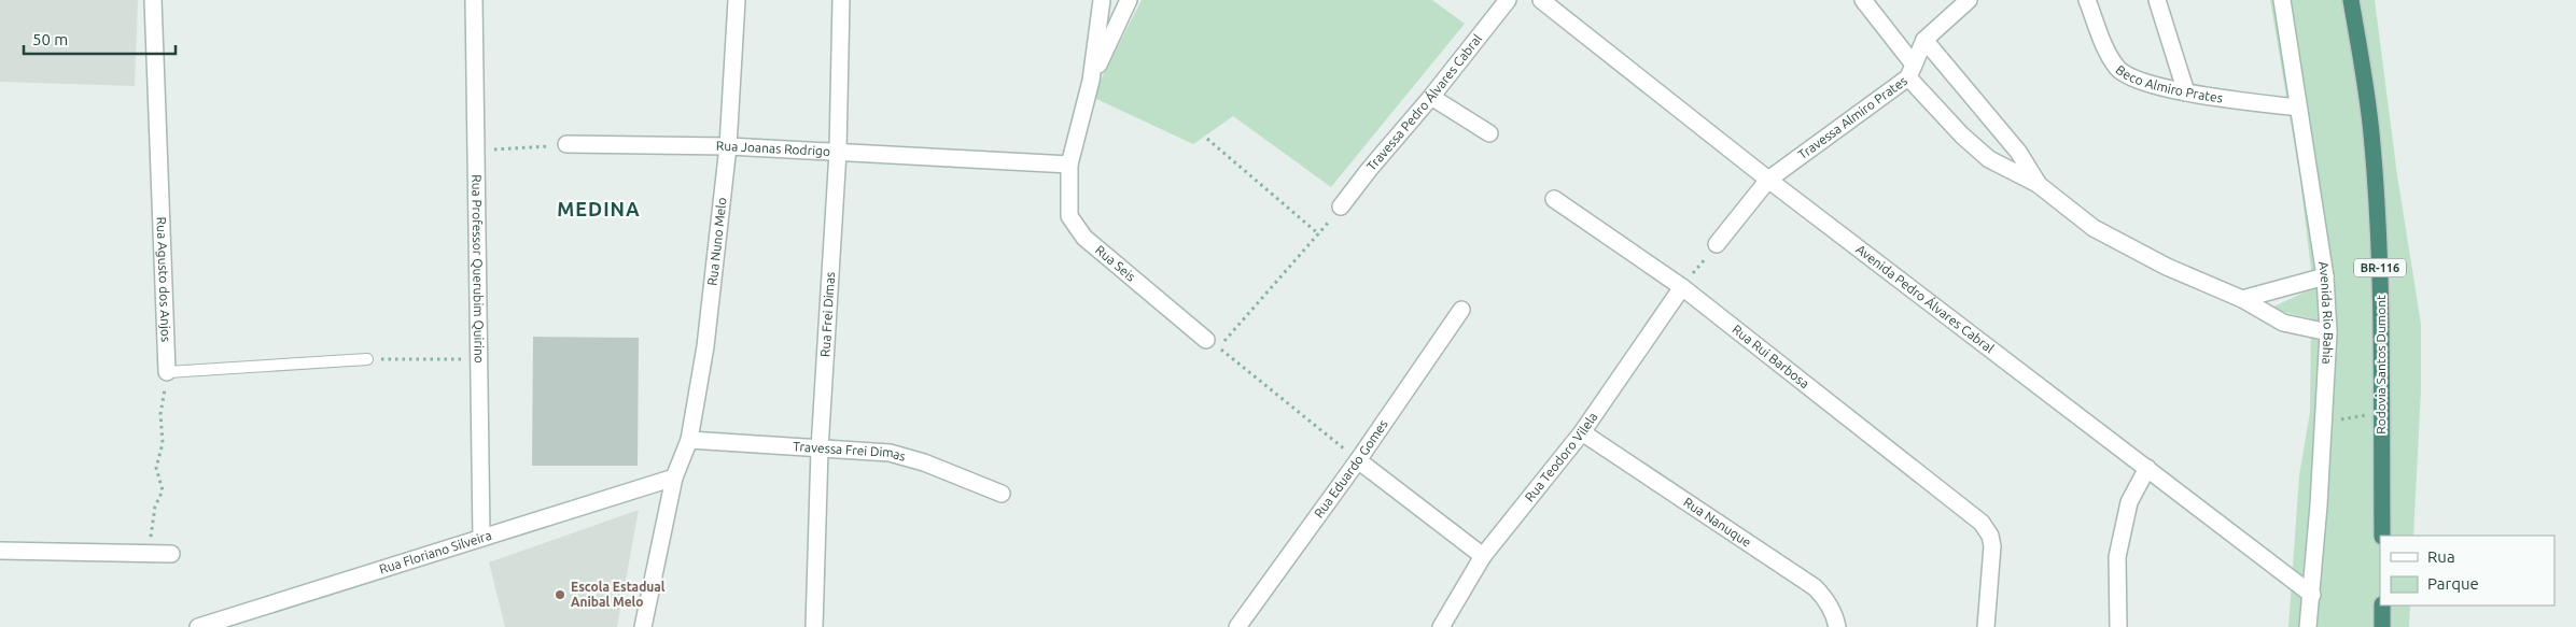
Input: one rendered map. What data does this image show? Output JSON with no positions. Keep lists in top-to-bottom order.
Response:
{
  "streets": {
    "highway": ["BR-116", "Rodovia Santos Dumont"],
    "street": [
      "Beco Almiro Prates",
      "Travessa Pedro Álvares Cabral",
      "Travessa Almiro Prates",
      "Rua Joanas Rodrigo",
      "Rua Nuno Melo",
      "Rua Seis",
      "Rua Professor Querubim Quirino",
      "Rua Agusto dos Anjos",
      "Avenida Pedro Álvares Cabral",
      "Avenida Rio Bahia",
      "Rua Frei Dimas",
      "Rua Rui Barbosa",
      "Travessa Frei Dimas",
      "Rua Teodoro Vilela",
      "Rua Eduardo Gomes",
      "Rua Nanuque",
      "Rua Floriano Silveira"
    ]
  },
  "crossings": [
    ["Beco Almiro Prates", "Avenida Rio Bahia"],
    ["Travessa Almiro Prates", "Avenida Pedro Álvares Cabral"],
    ["Rua Joanas Rodrigo", "Rua Nuno Melo"],
    ["Rua Joanas Rodrigo", "Rua Seis"],
    ["Rua Joanas Rodrigo", "Rua Frei Dimas"],
    ["Rua Nuno Melo", "Travessa Frei Dimas"],
    ["Rua Nuno Melo", "Rua Floriano Silveira"],
    ["Rua Professor Querubim Quirino", "Rua Floriano Silveira"],
    ["Avenida Pedro Álvares Cabral", "Avenida Rio Bahia"],
    ["Rua Frei Dimas", "Travessa Frei Dimas"],
    ["Rua Rui Barbosa", "Rua Teodoro Vilela"],
    ["Rua Teodoro Vilela", "Rua Nanuque"]
  ],
  "districts": ["MEDINA"],
  "places": ["Escola Estadual Anibal Melo"],
  "legend": ["Rua", "Parque"],
  "scale_bar": "50 m"
}
